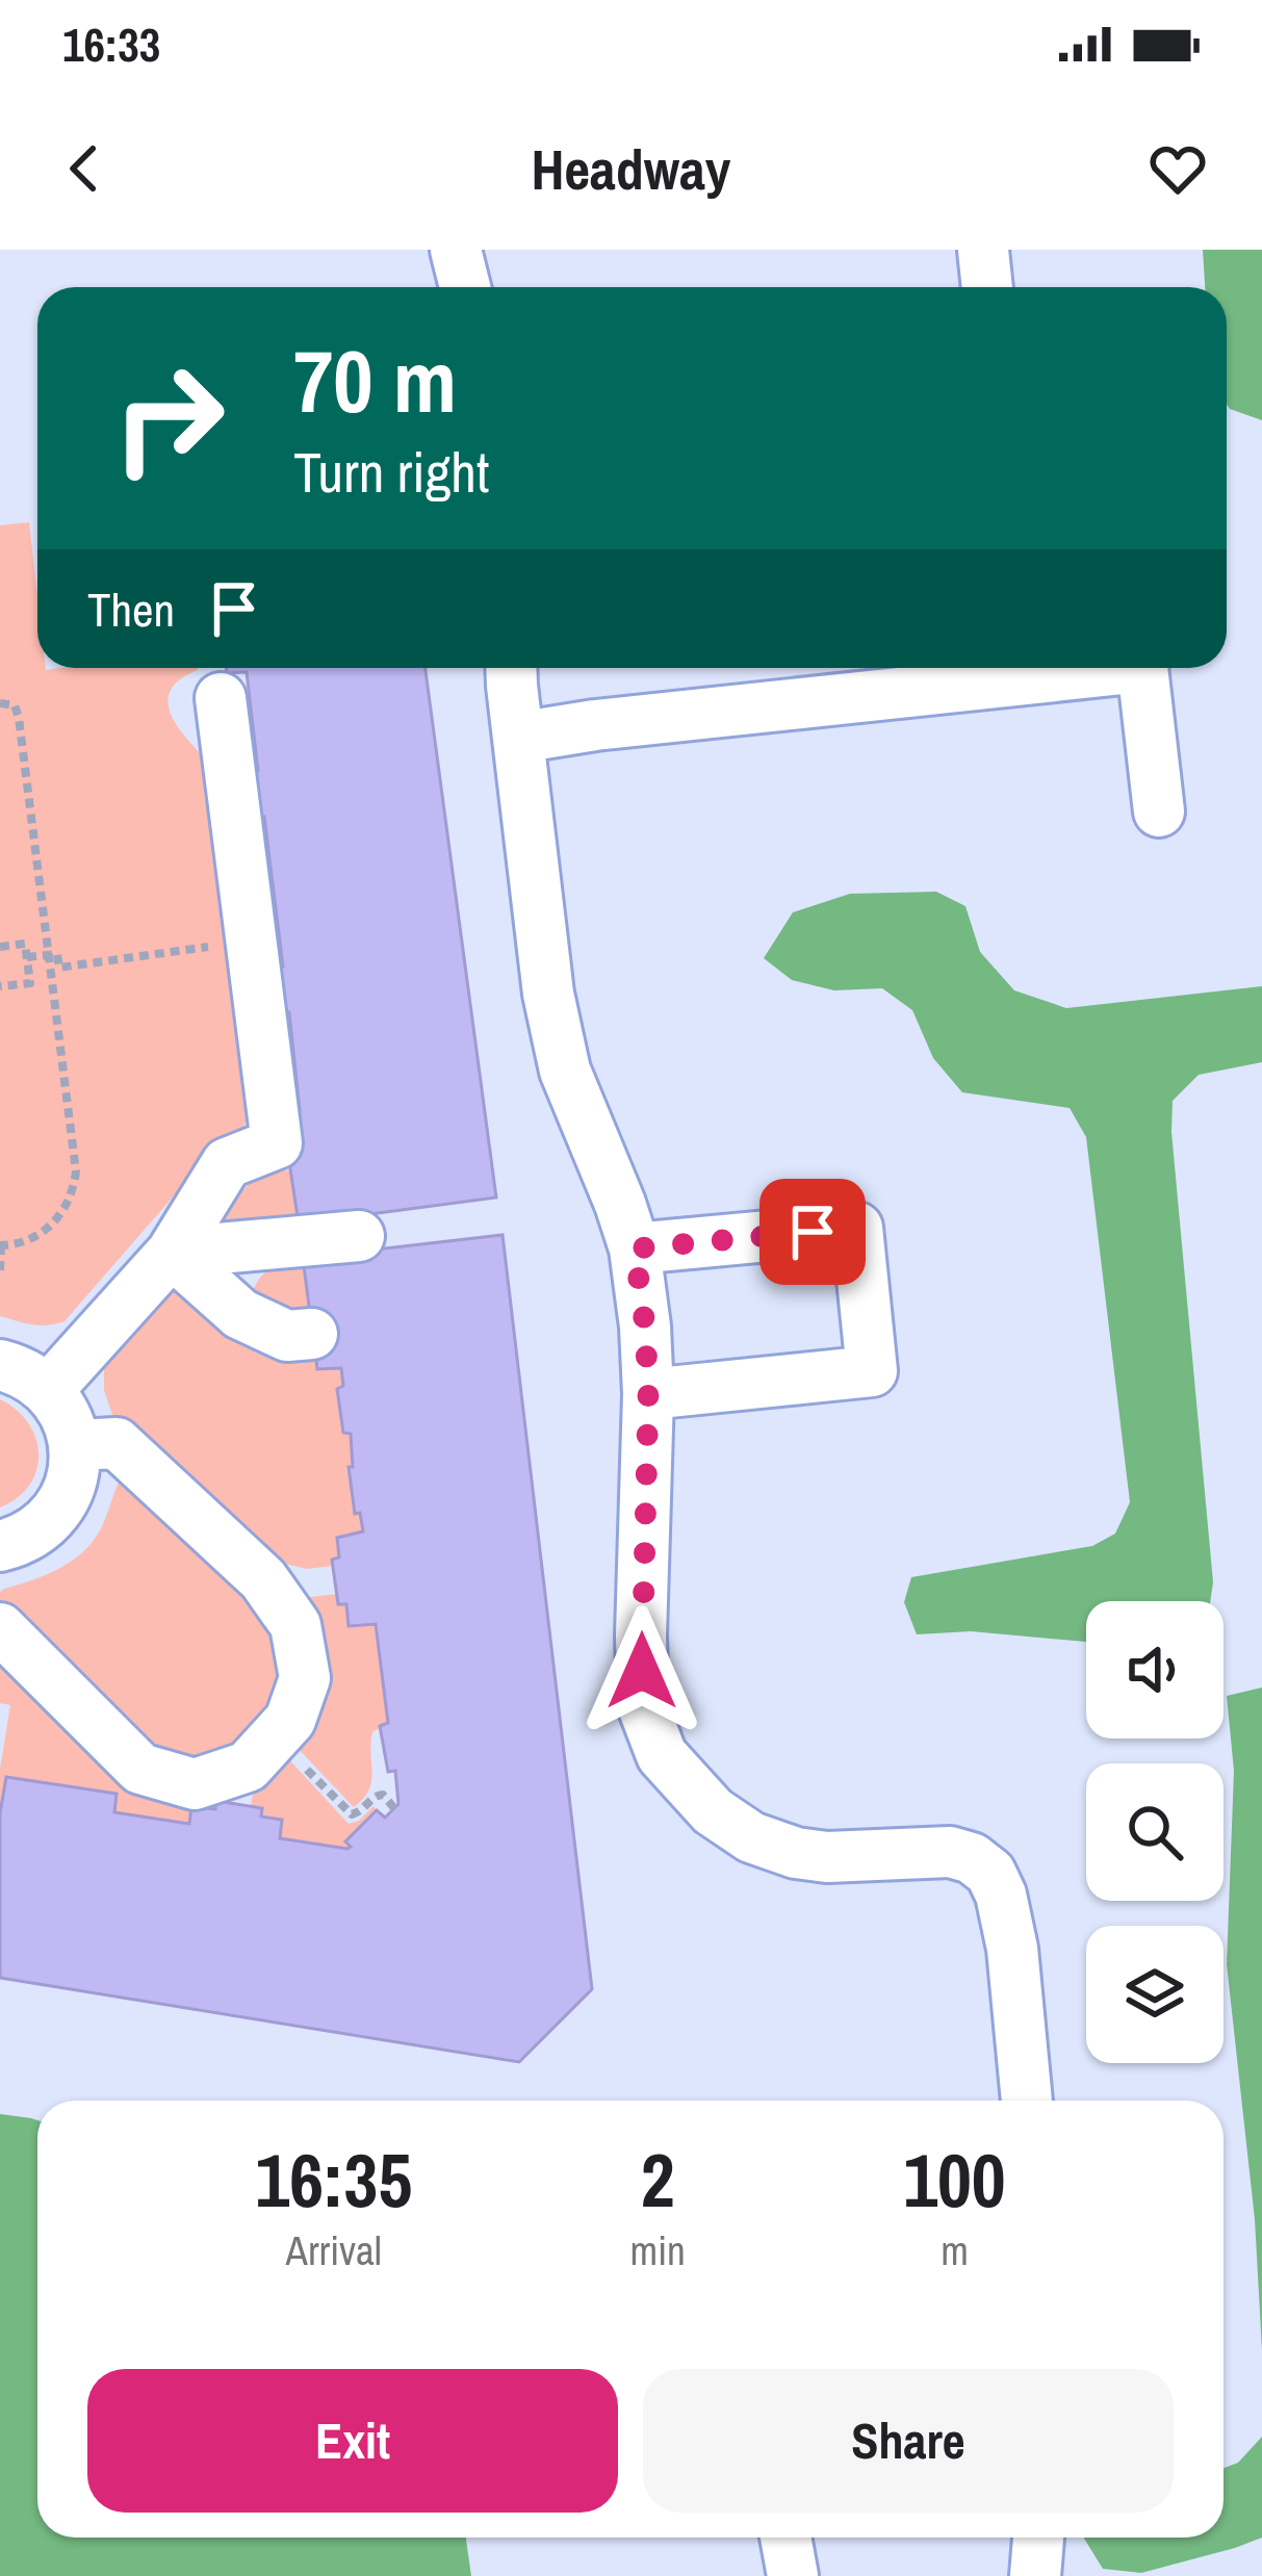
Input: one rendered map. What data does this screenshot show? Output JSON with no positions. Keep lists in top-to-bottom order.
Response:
{
  "page": {
    "status": "16:33",
    "header": "Headway",
    "turn": ["70 m", "Turn right"],
    "then": "Then",
    "eta": [
      "16:35",
      "Arrival",
      "2",
      "min",
      "100",
      "m"
    ],
    "buttons": ["Exit", "Share"]
  }
}
